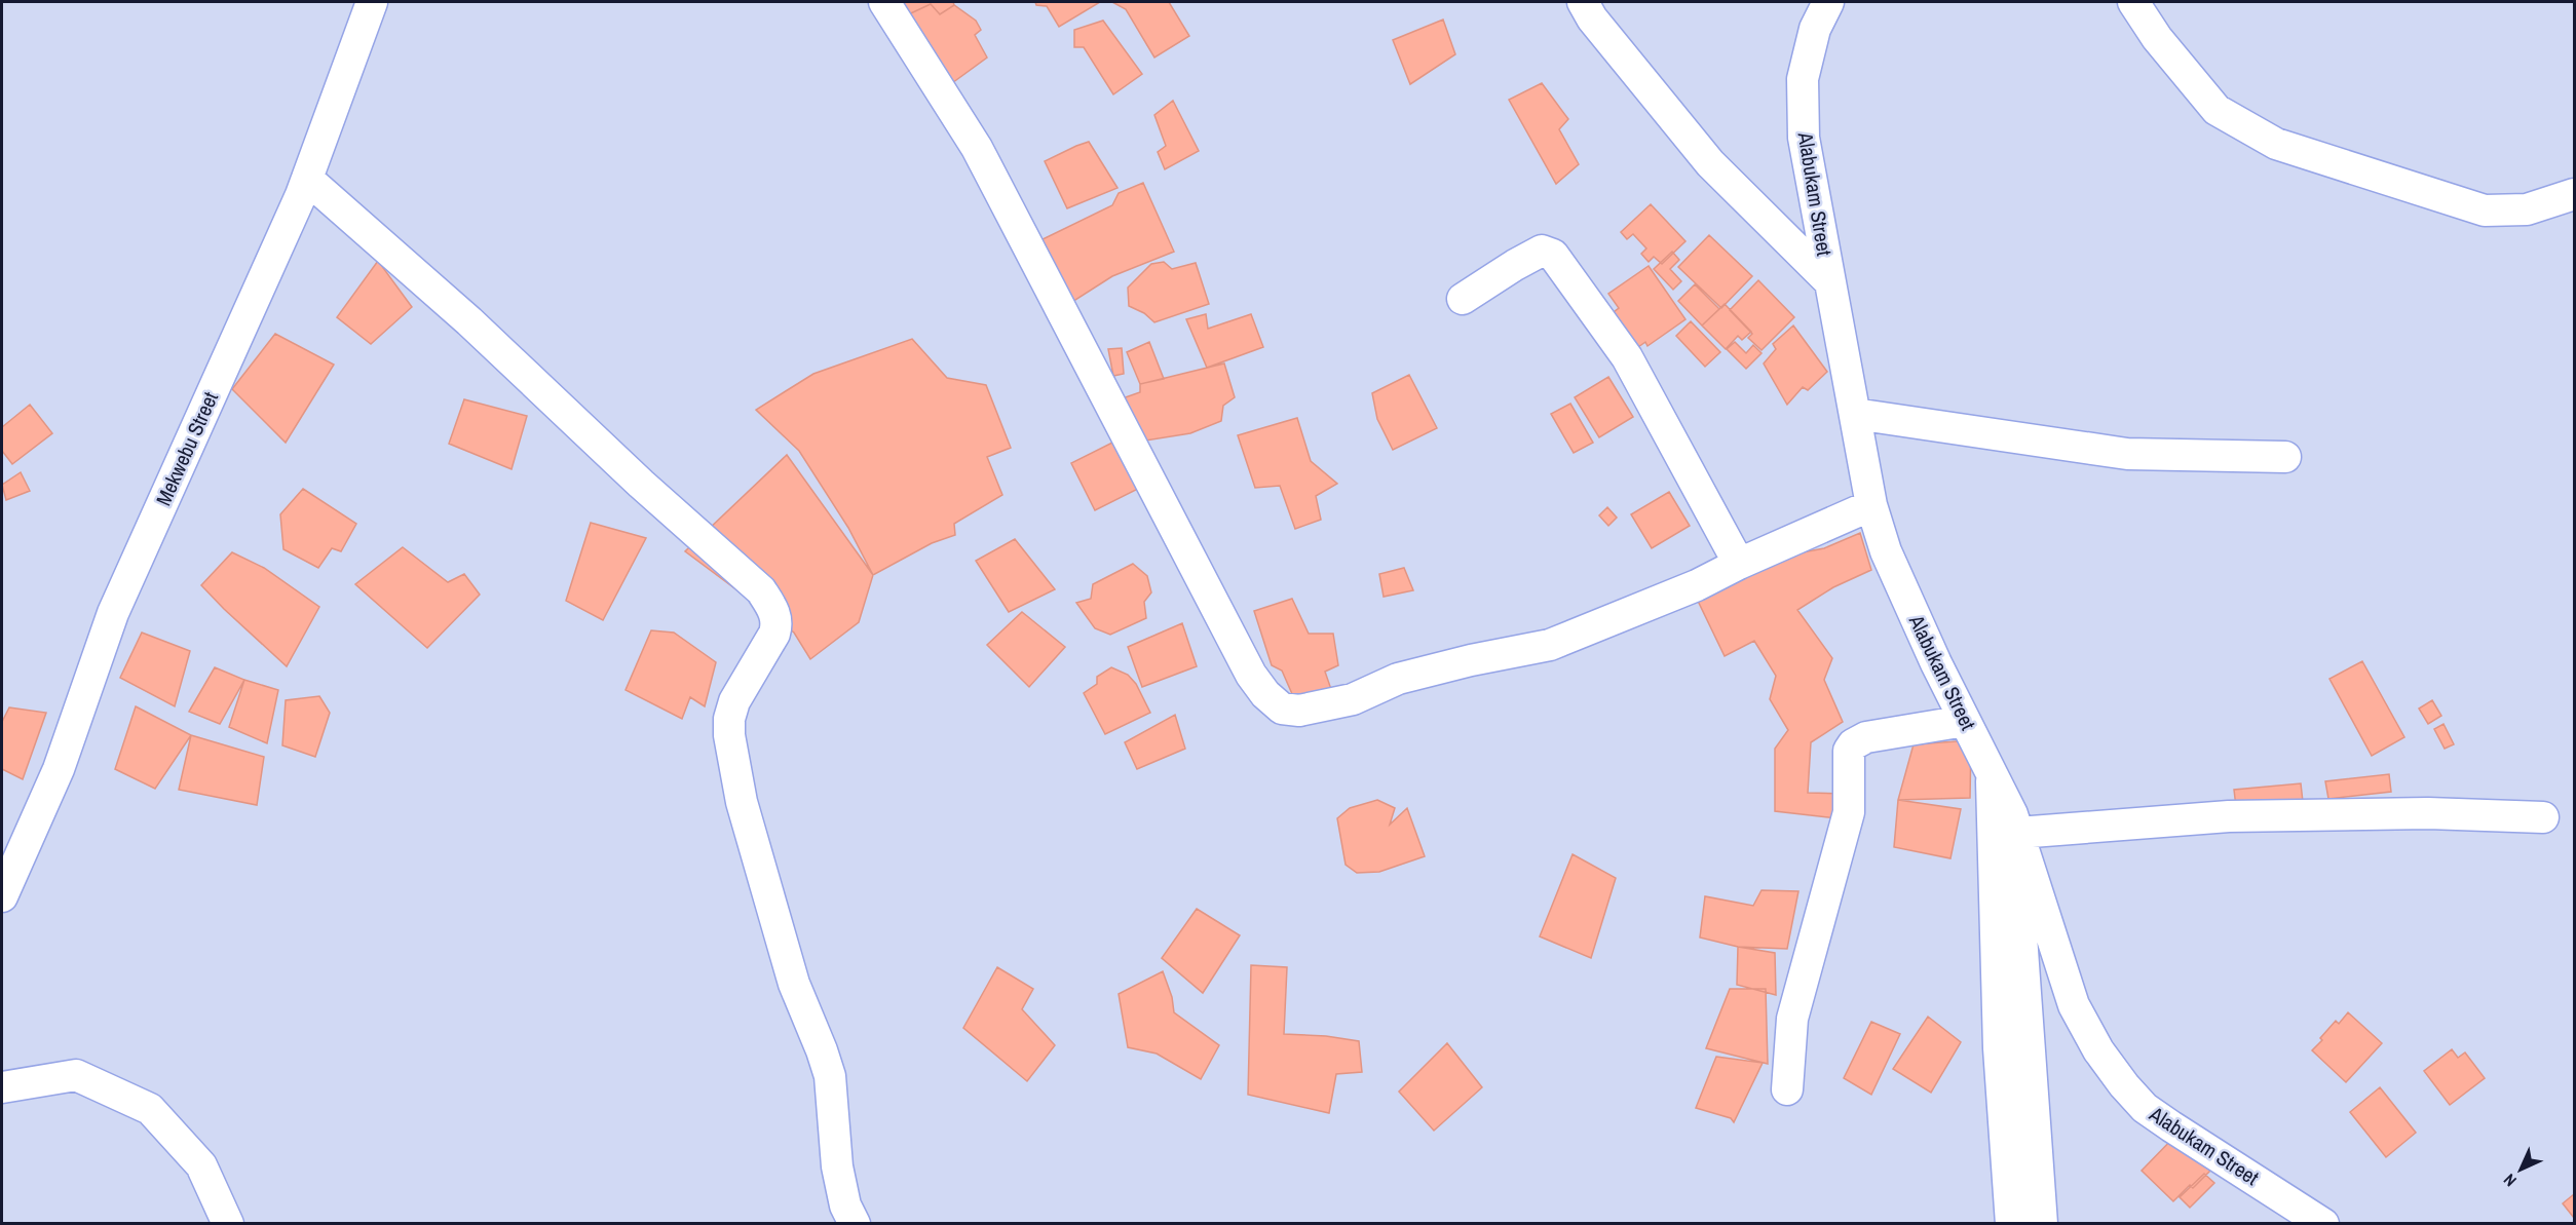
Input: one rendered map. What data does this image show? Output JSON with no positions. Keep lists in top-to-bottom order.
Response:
{
  "streets": {
    "street": ["Alabukam Street", "Mekwebu Street"]
  },
  "north": "bottom left"
}
